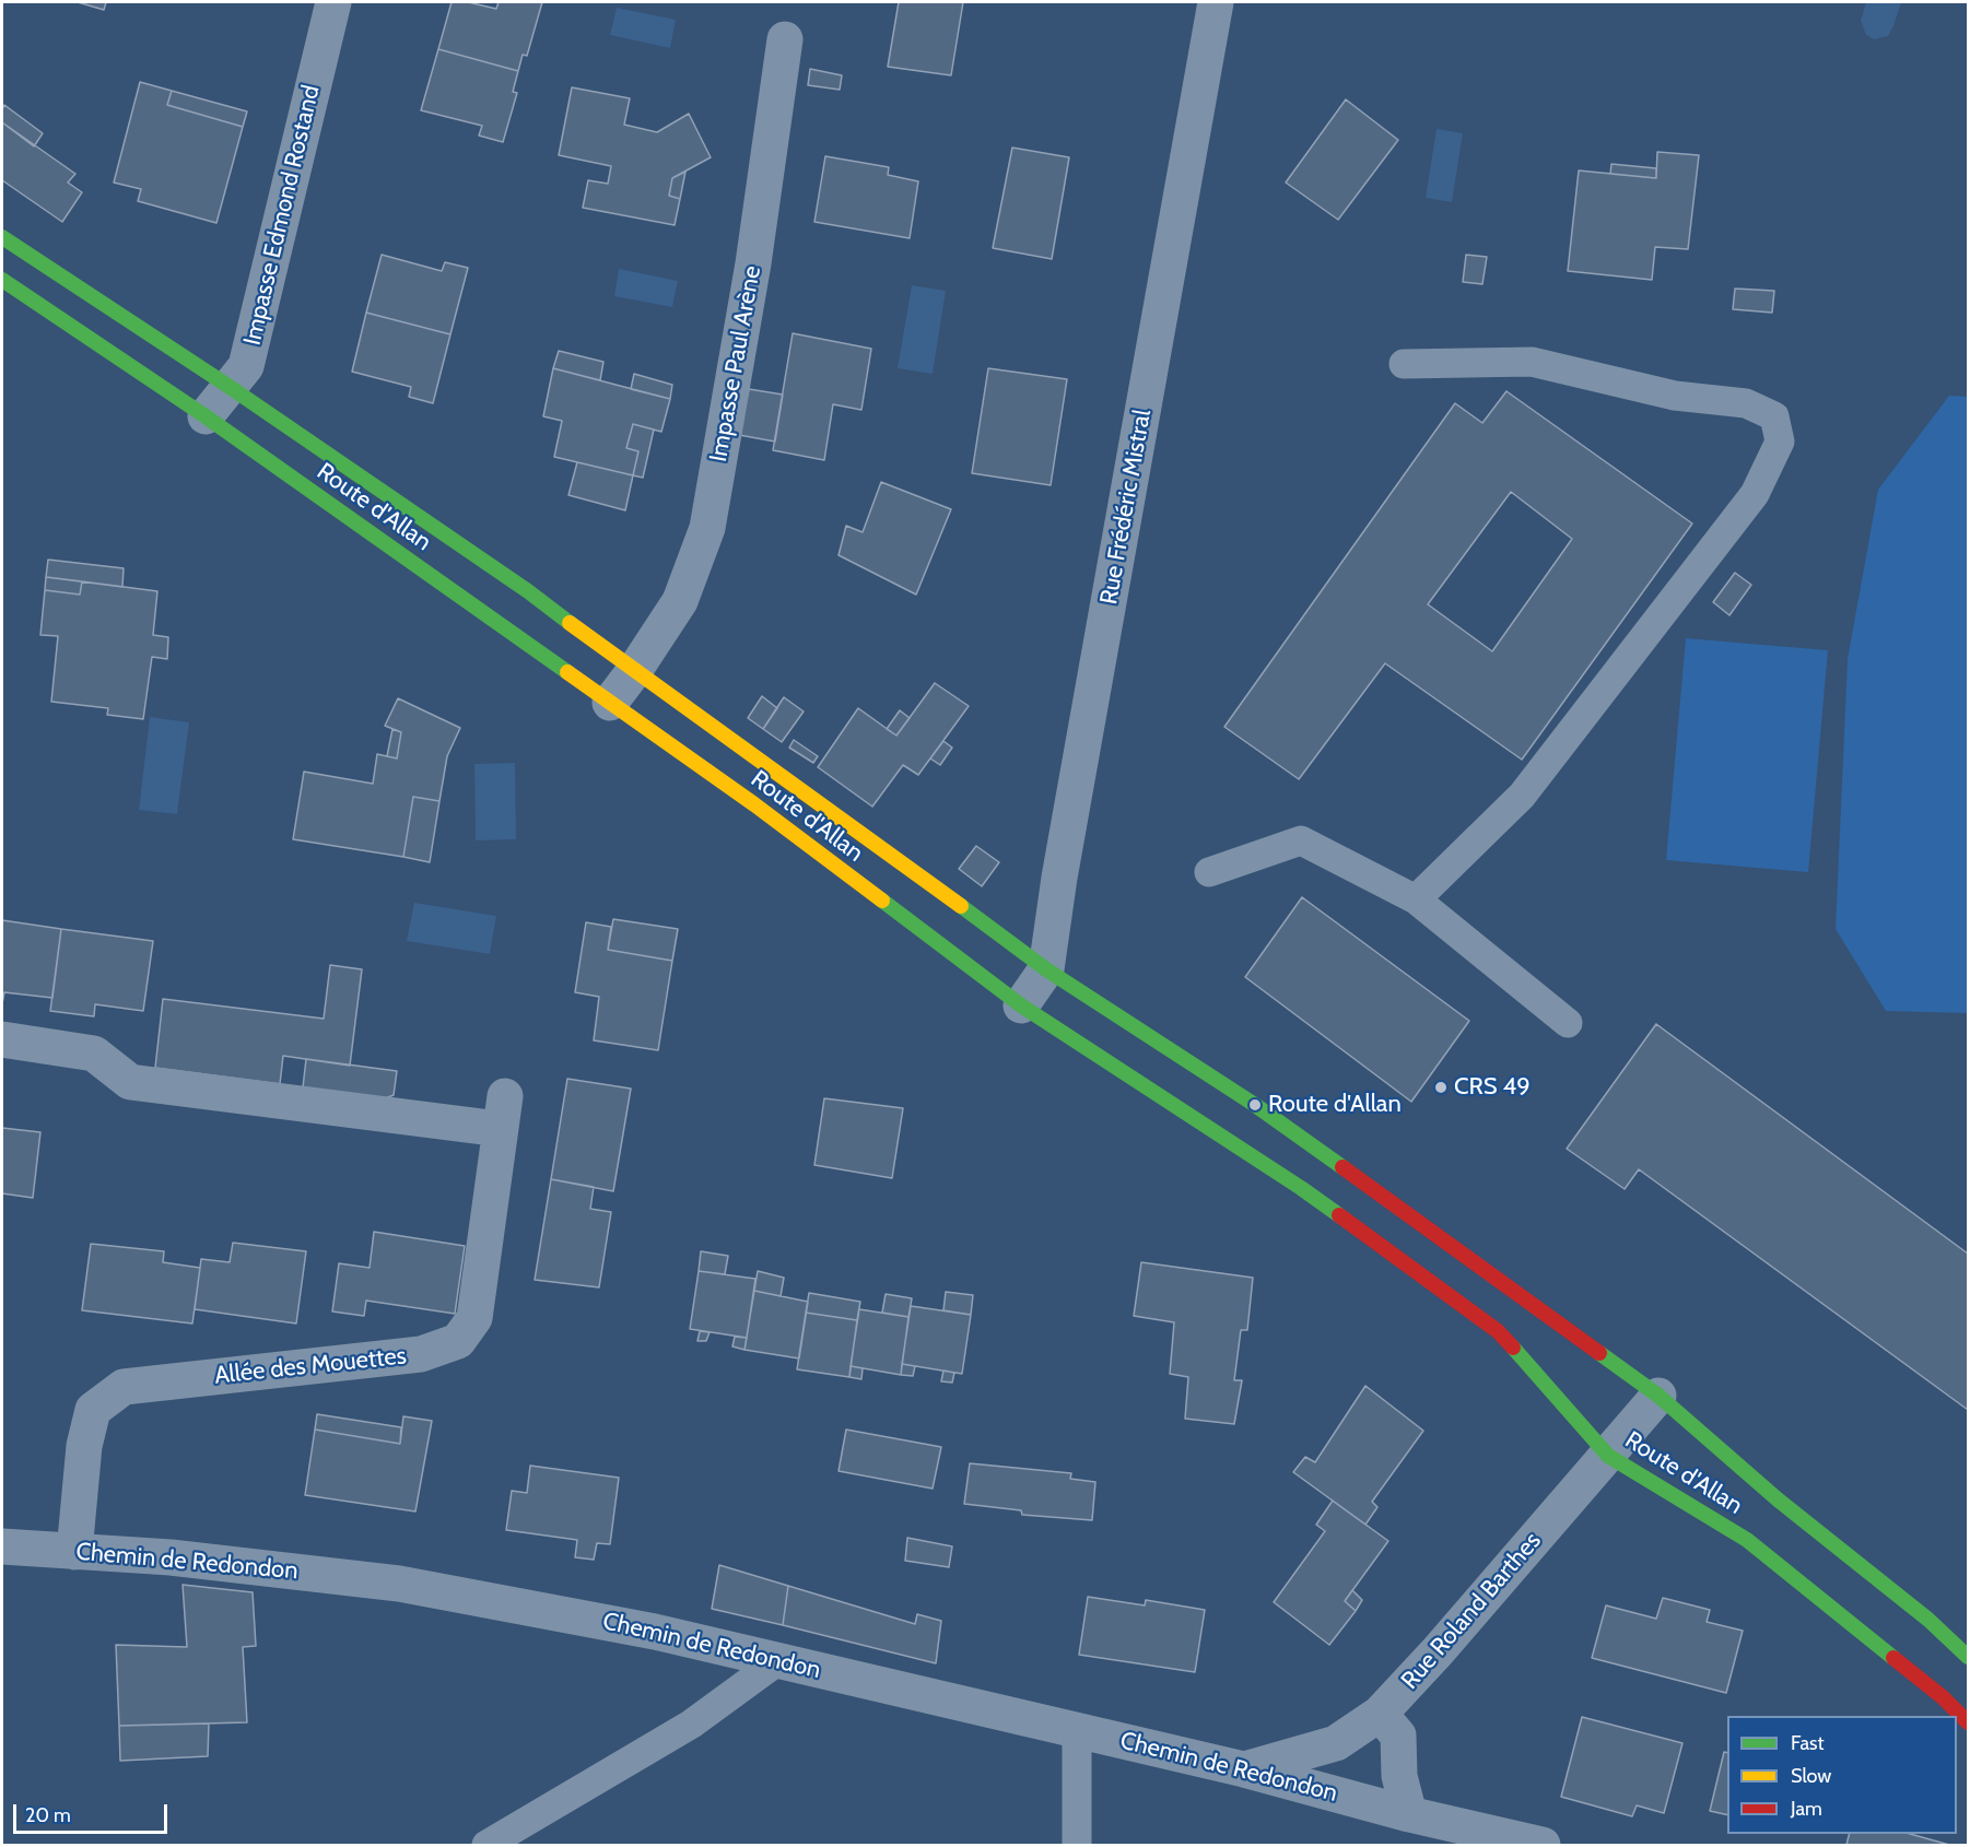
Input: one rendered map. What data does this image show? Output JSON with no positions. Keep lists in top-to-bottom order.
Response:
{
  "streets": {
    "street": [
      "Impasse Edmond Rostand",
      "Impasse Paul Arène",
      "Route d'Allan",
      "Rue Frédéric Mistral",
      "Allée des Mouettes",
      "Chemin de Redondon",
      "Rue Roland Barthes"
    ]
  },
  "crossings": [
    ["Impasse Edmond Rostand", "Route d'Allan"],
    ["Impasse Paul Arène", "Route d'Allan"],
    ["Route d'Allan", "Rue Frédéric Mistral"],
    ["Route d'Allan", "Rue Roland Barthes"],
    ["Allée des Mouettes", "Chemin de Redondon"],
    ["Chemin de Redondon", "Rue Roland Barthes"]
  ],
  "places": ["CRS 49", "Route d'Allan"],
  "legend": ["Fast", "Slow", "Jam"],
  "scale_bar": "20 m"
}
